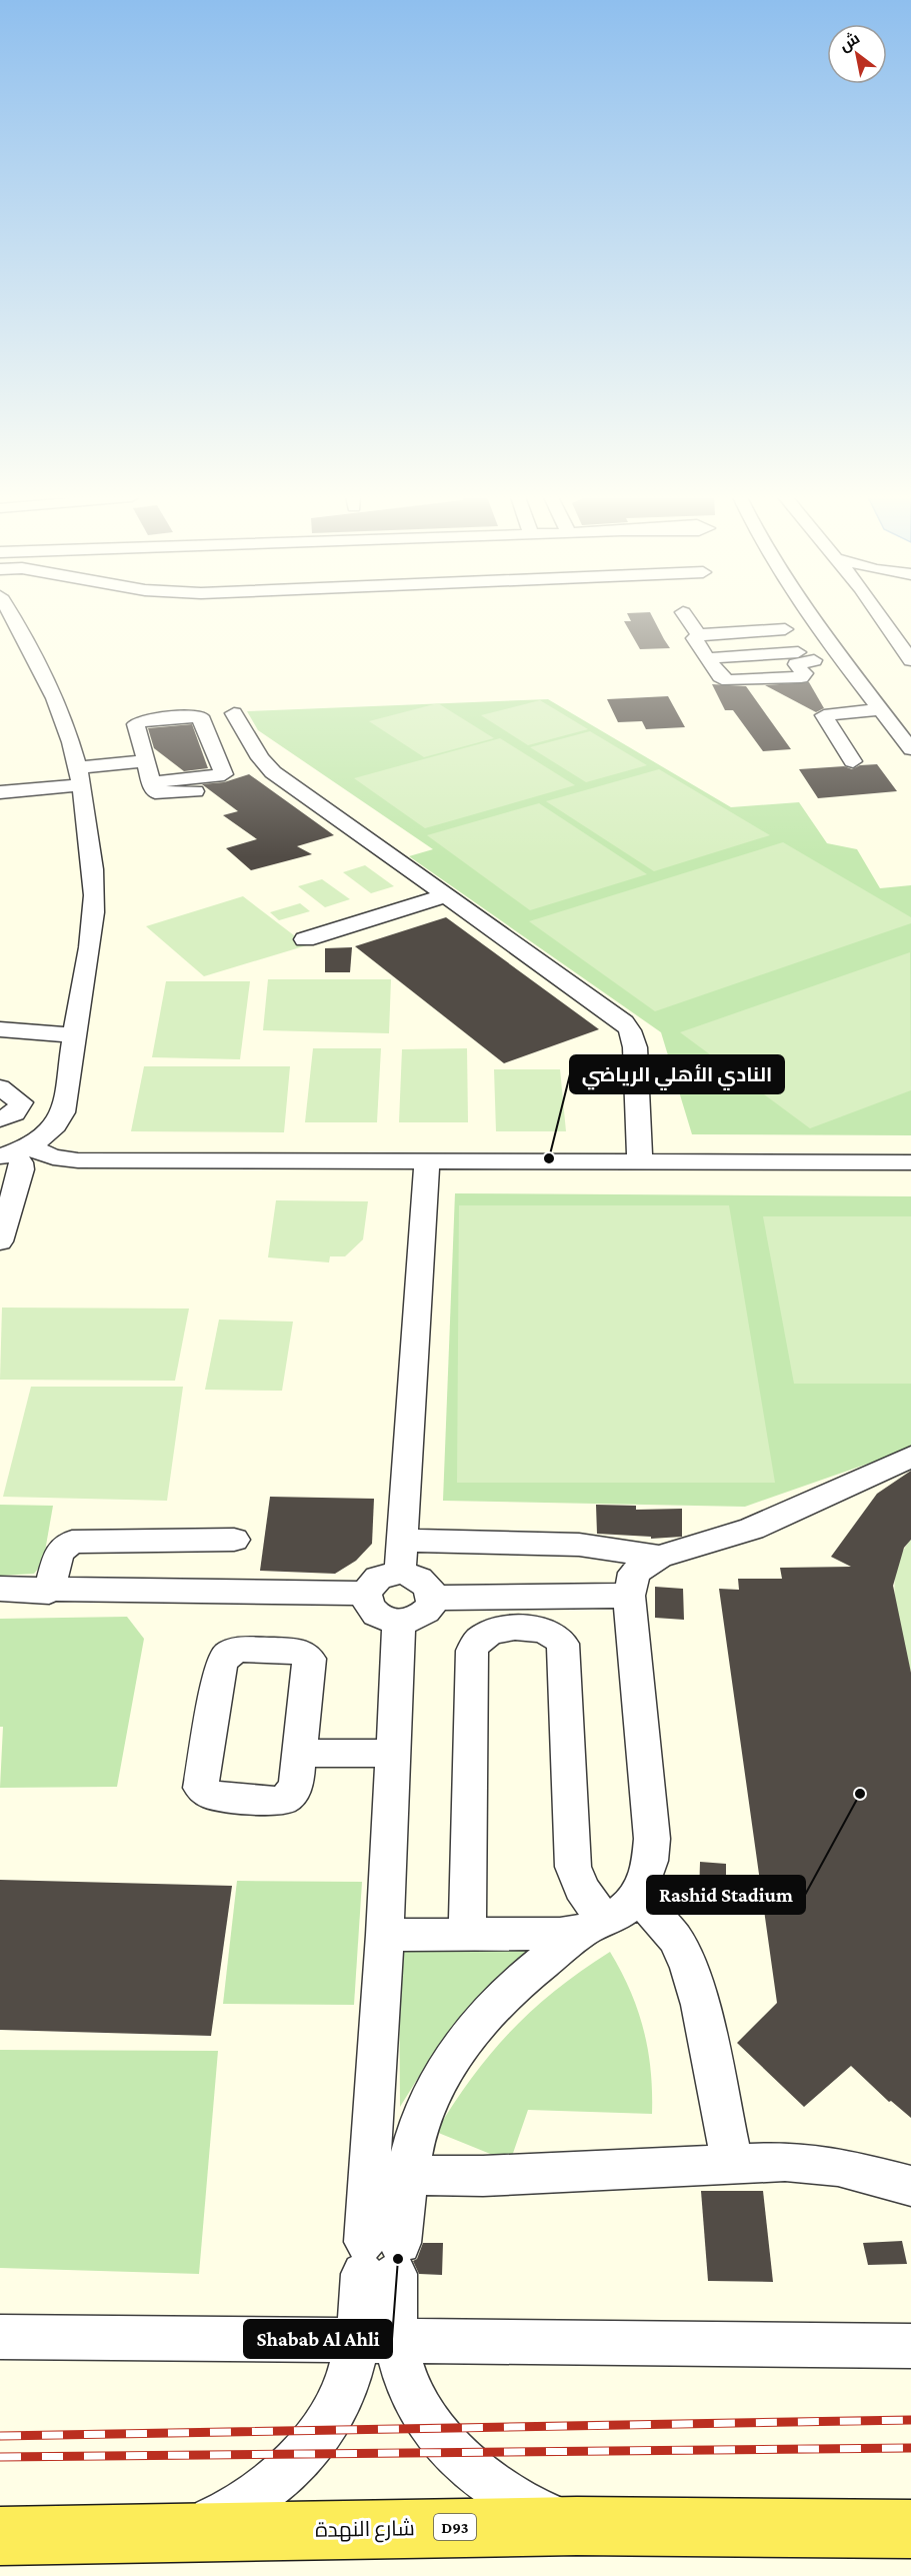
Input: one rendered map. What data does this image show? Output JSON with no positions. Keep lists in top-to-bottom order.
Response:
{
  "streets": {
    "main road": ["D93", "شارع النهدة"]
  },
  "places": ["النادي الأهلي الرياضي", "Rashid Stadium", "Shabab Al Ahli"],
  "north": "top left"
}
